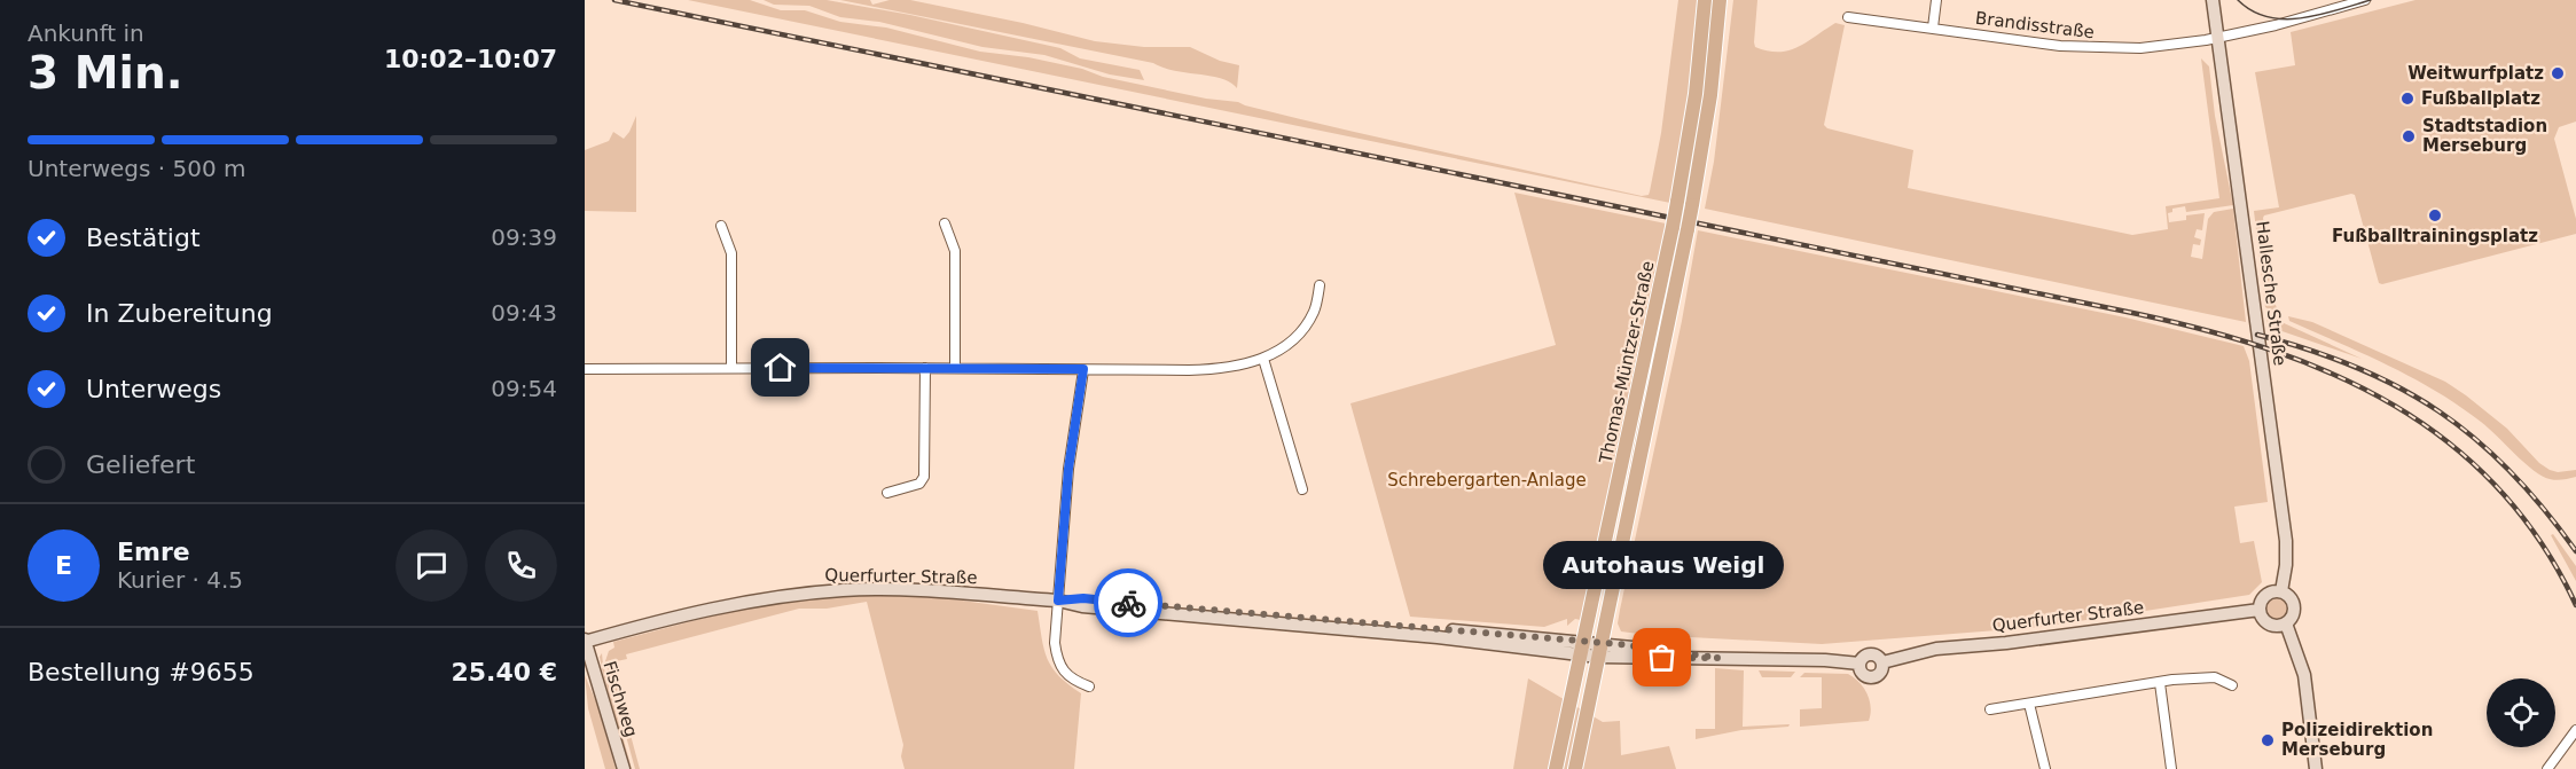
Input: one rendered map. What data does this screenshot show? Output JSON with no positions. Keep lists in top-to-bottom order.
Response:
{
  "streets": {
    "main road": [
      "Hallesche Straße",
      "Thomas-Müntzer-Straße",
      "Querfurter Straße",
      "Fischweg"
    ],
    "street": ["Brandisstraße"]
  },
  "crossings": [
    ["Brandisstraße", "Hallesche Straße"],
    ["Hallesche Straße", "Querfurter Straße"],
    ["Thomas-Müntzer-Straße", "Querfurter Straße"],
    ["Querfurter Straße", "Fischweg"]
  ],
  "parks": ["Schrebergarten-Anlage"],
  "places": [
    "Weitwurfplatz",
    "Fußballplatz",
    "Stadtstadion Merseburg",
    "Fußballtrainingsplatz",
    "Autohaus Weigl",
    "Polizeidirektion Merseburg"
  ],
  "page": {
    "heading": ["3 Min.", "Ankunft in", "10:02–10:07"],
    "panel": [
      "Emre",
      "Kurier · 4.5",
      "Bestellung #9655",
      "25.40 €"
    ],
    "bar": "Unterwegs · 500 m",
    "list": [
      ["Bestätigt", "09:39"],
      ["In Zubereitung", "09:43"],
      ["Unterwegs", "09:54"],
      "Geliefert"
    ],
    "round": "E",
    "bubble": "Autohaus Weigl"
  }
}
